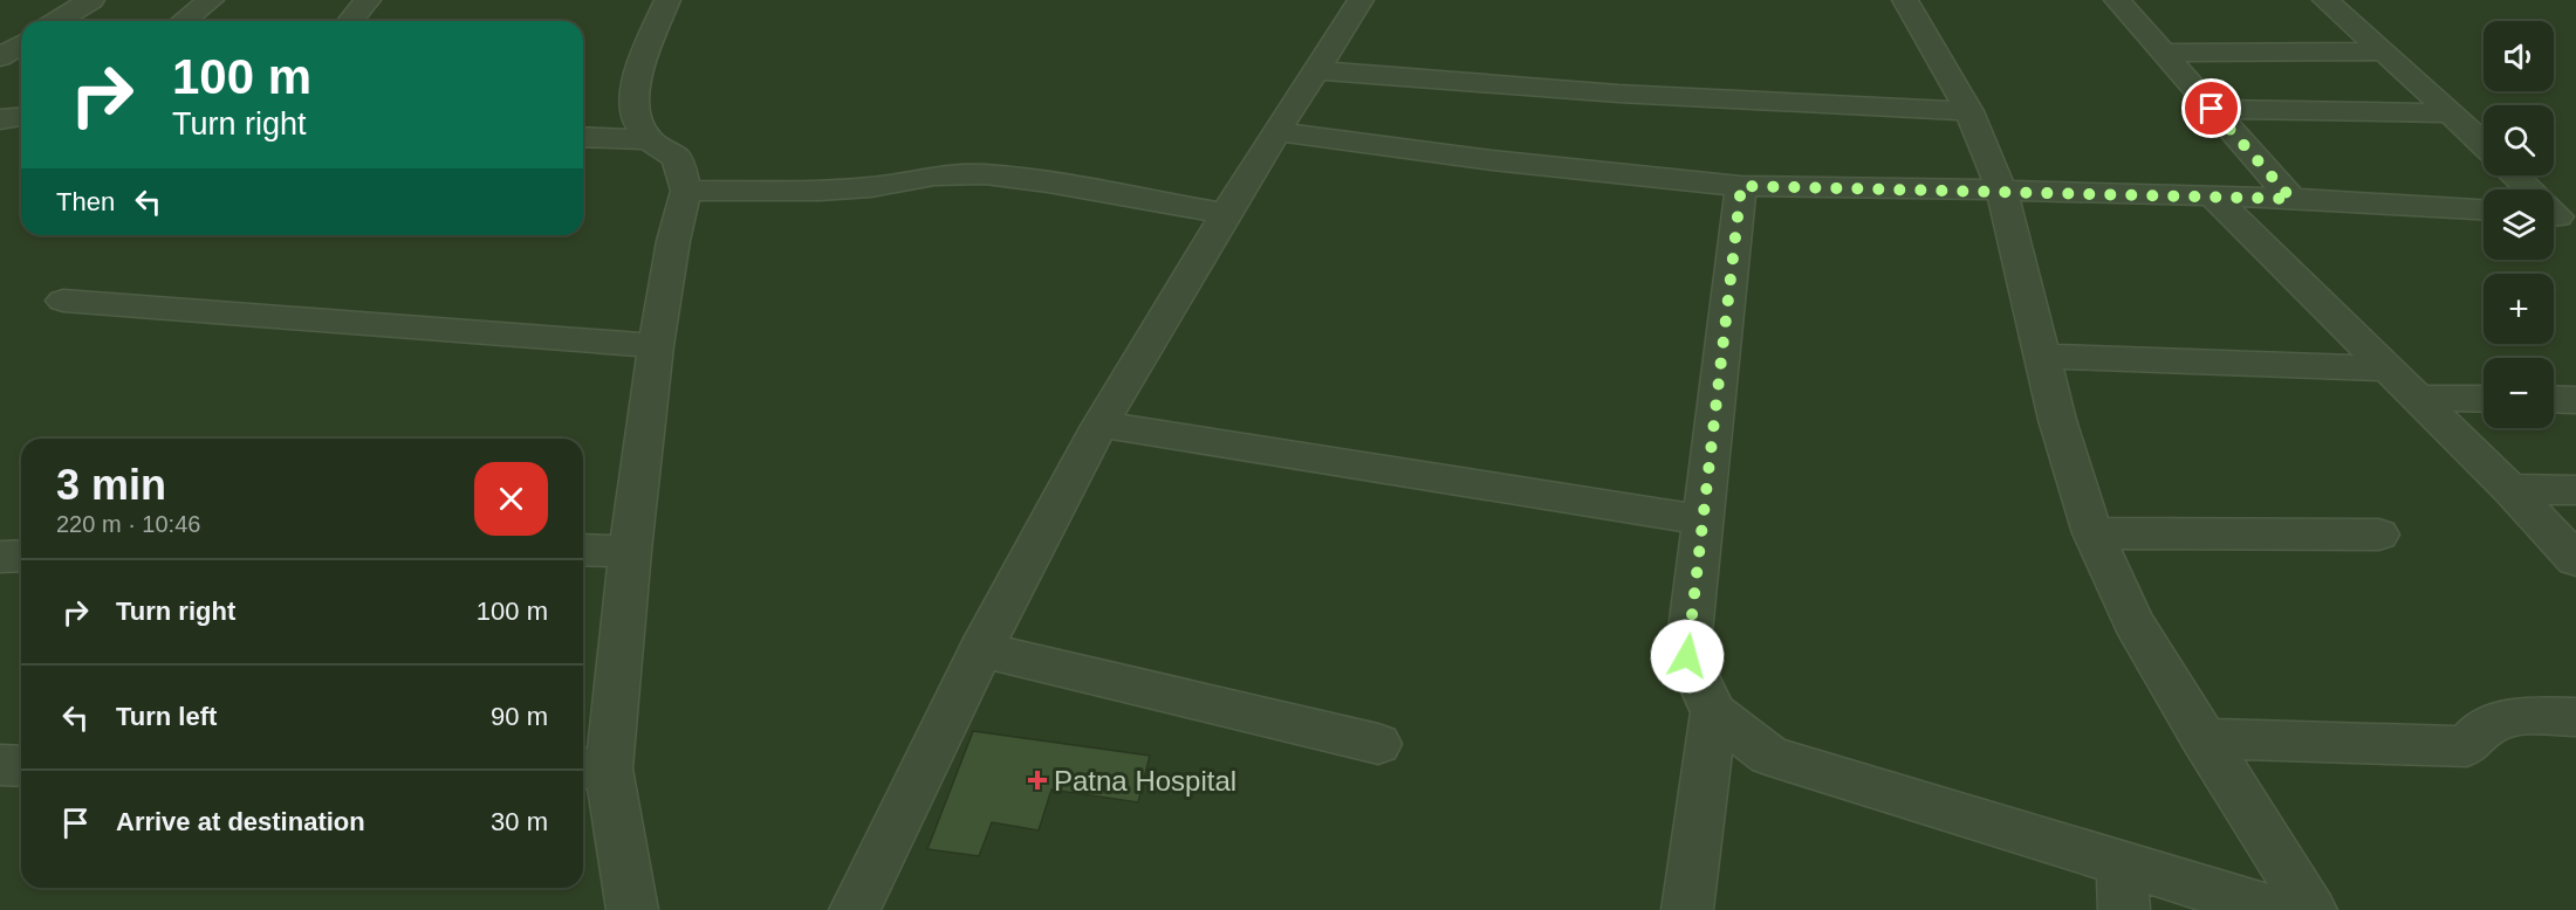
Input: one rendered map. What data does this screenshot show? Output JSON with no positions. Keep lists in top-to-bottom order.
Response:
{
  "places": {
    "health": ["Patna Hospital"]
  },
  "page": {
    "map_buttons": ["+", "−"],
    "turn": ["100 m", "Turn right"],
    "then": "Then",
    "heading": ["3 min", "220 m · 10:46"],
    "list": [
      {
        "name": "Turn right",
        "value": "100 m"
      },
      {
        "name": "Turn left",
        "value": "90 m"
      },
      {
        "name": "Arrive at destination",
        "value": "30 m"
      }
    ]
  }
}
